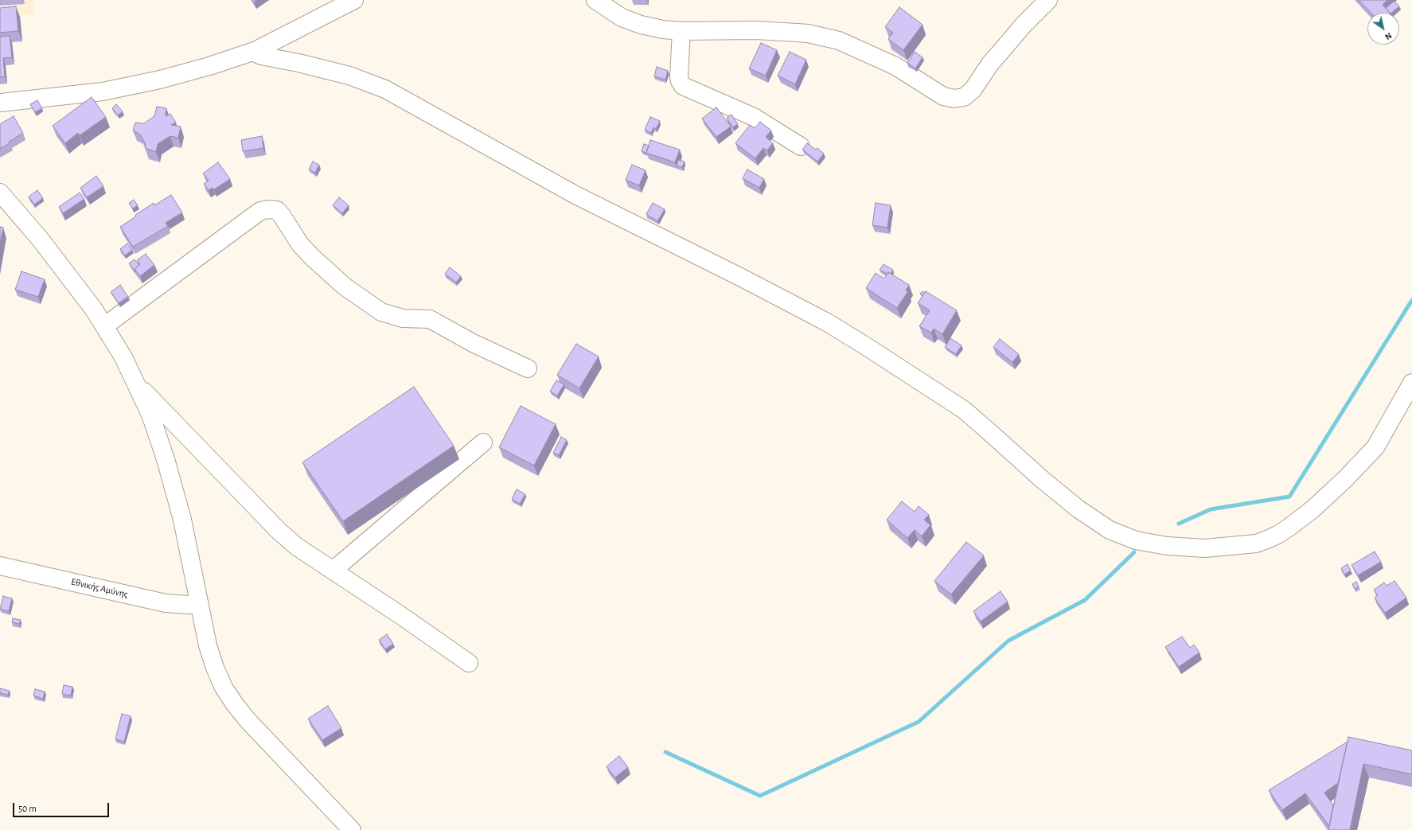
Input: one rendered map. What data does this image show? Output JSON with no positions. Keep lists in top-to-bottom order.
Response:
{
  "streets": {
    "street": ["Εθνικής Αμύνης"]
  },
  "scale_bar": "50 m",
  "north": "bottom right"
}
